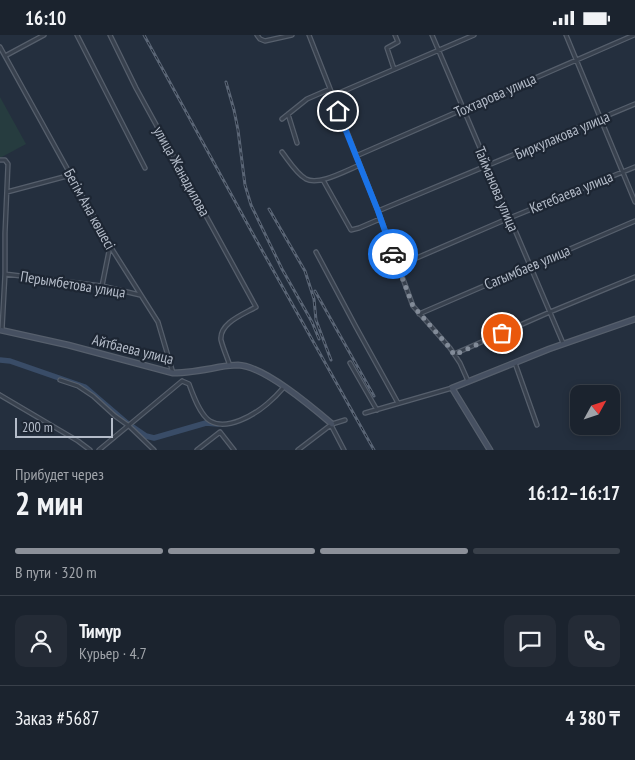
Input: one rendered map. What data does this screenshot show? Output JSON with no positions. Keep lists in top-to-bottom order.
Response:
{
  "streets": {
    "street": [
      "Тохтарова улица",
      "Биркулакова улица",
      "улица Жанадилова",
      "Тайманова улица",
      "Кетебаева улица",
      "Бегім Ана көшесі",
      "Сагымбаев улица",
      "Перымбетова улица",
      "Айтбаева улица"
    ]
  },
  "crossings": [
    ["Тохтарова улица", "Тайманова улица"],
    ["Биркулакова улица", "Тайманова улица"],
    ["улица Жанадилова", "Айтбаева улица"],
    ["Тайманова улица", "Кетебаева улица"],
    ["Тайманова улица", "Сагымбаев улица"],
    ["Бегім Ана көшесі", "Перымбетова улица"],
    ["Бегім Ана көшесі", "Айтбаева улица"]
  ],
  "scale_bar": "200 m",
  "north": "top right",
  "page": {
    "status": "16:10",
    "scale": "200 m",
    "heading": ["2 мин", "Прибудет через", "16:12–16:17"],
    "panel": [
      "Тимур",
      "Курьер · 4.7",
      "Заказ #5687",
      "4 380 ₸"
    ],
    "bar": "В пути · 320 m"
  }
}
